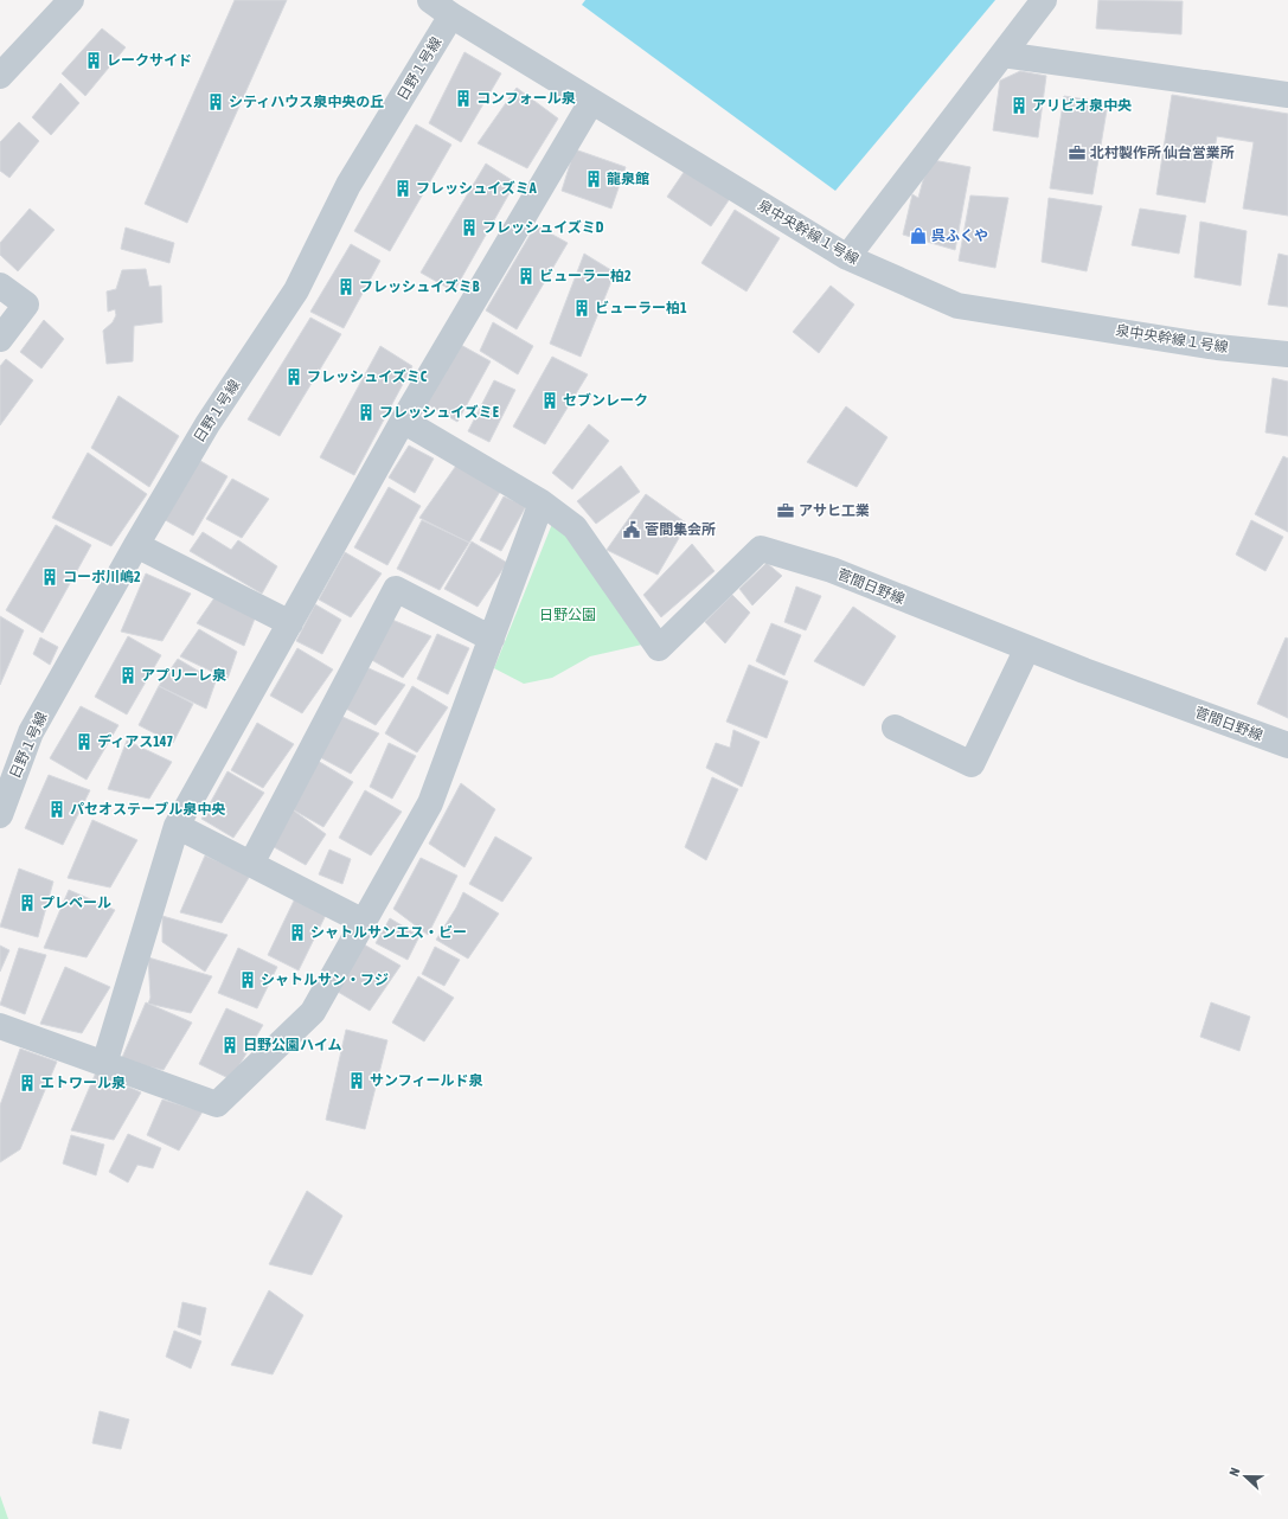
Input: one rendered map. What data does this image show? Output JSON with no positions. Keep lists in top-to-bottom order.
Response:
{
  "streets": {
    "street": ["日野１号線", "泉中央幹線１号線", "菅間日野線"]
  },
  "crossings": [
    ["日野１号線", "泉中央幹線１号線"]
  ],
  "parks": ["日野公園"],
  "places": {
    "building": [
      "レークサイド",
      "コンフォール泉",
      "シティハウス泉中央の丘",
      "アリビオ泉中央",
      "龍泉館",
      "フレッシュイズミA",
      "フレッシュイズミD",
      "ビューラー柏2",
      "フレッシュイズミB",
      "ビューラー柏1",
      "フレッシュイズミC",
      "セブンレーク",
      "フレッシュイズミE",
      "コーポ川嶋2",
      "アプリーレ泉",
      "ディアス147",
      "パセオステーブル泉中央",
      "プレベール",
      "シャトルサンエス・ビー",
      "シャトルサン・フジ",
      "日野公園ハイム",
      "サンフィールド泉",
      "エトワール泉"
    ],
    "office": ["北村製作所 仙台営業所", "アサヒ工業"],
    "shop": ["呉ふくや"],
    "public building": ["菅間集会所"]
  },
  "north": "left"
}
